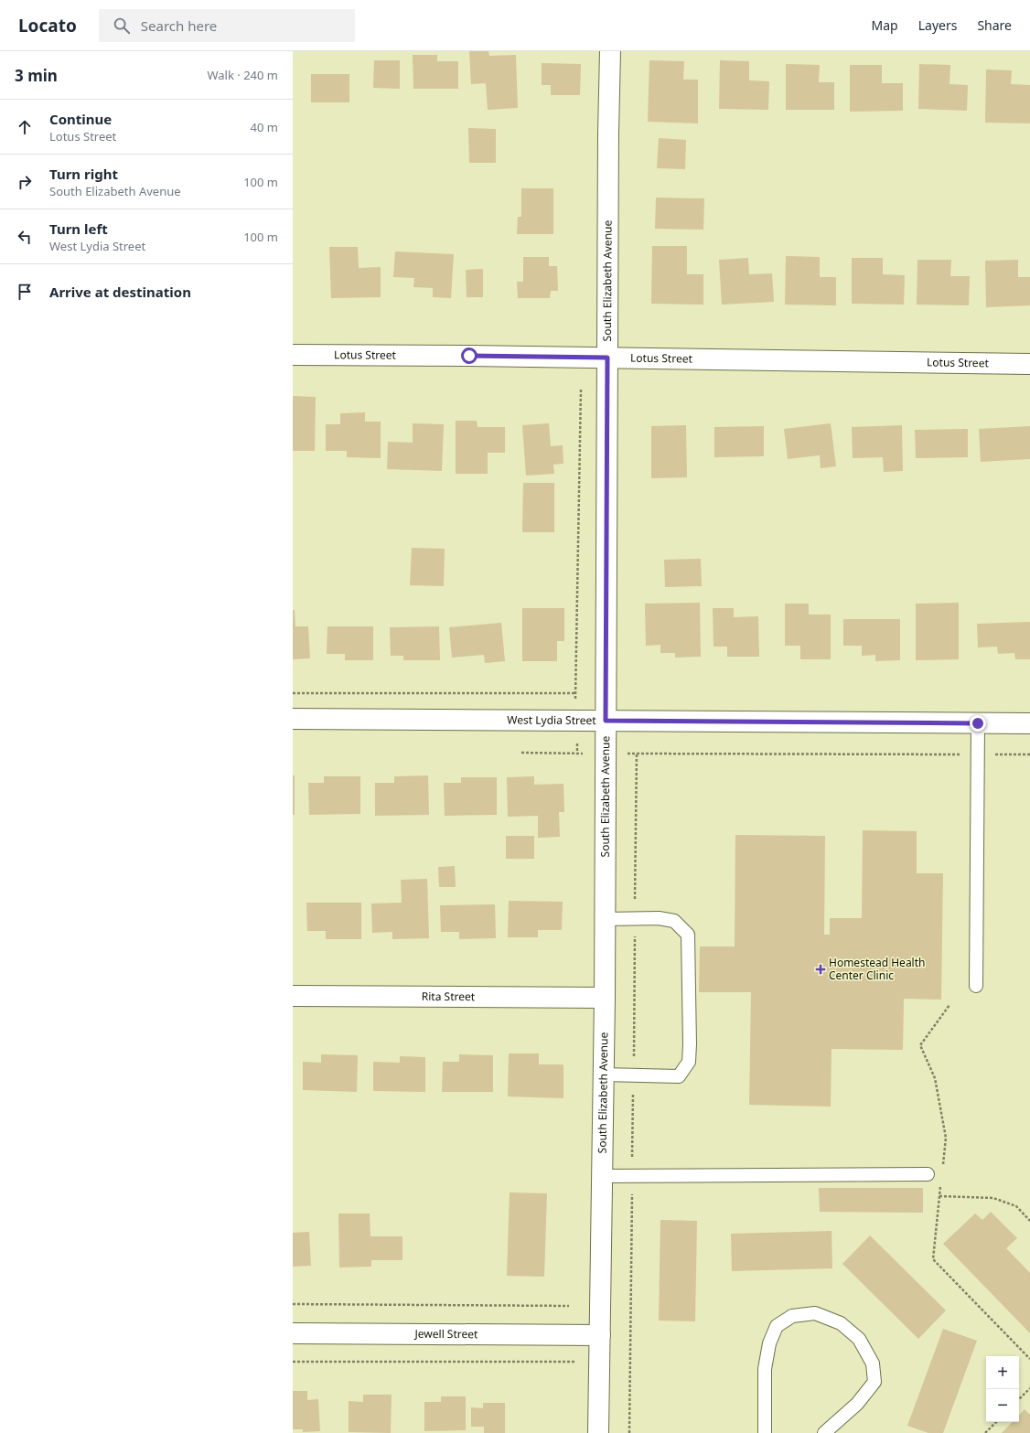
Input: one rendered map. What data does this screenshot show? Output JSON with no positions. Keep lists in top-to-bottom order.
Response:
{
  "streets": {
    "street": [
      "South Elizabeth Avenue",
      "Lotus Street",
      "West Lydia Street",
      "Rita Street",
      "Jewell Street"
    ]
  },
  "crossings": [
    ["South Elizabeth Avenue", "Lotus Street"],
    ["South Elizabeth Avenue", "West Lydia Street"],
    ["South Elizabeth Avenue", "Rita Street"],
    ["South Elizabeth Avenue", "Jewell Street"]
  ],
  "places": {
    "health": ["Homestead Health Center Clinic"]
  },
  "page": {
    "header": "Locato",
    "search": "Search here",
    "nav": ["Map", "Layers", "Share"],
    "heading": ["3 min", "Walk · 240 m"],
    "list": [
      ["Continue", "Lotus Street", "40 m"],
      ["Turn right", "South Elizabeth Avenue", "100 m"],
      ["Turn left", "West Lydia Street", "100 m"],
      "Arrive at destination"
    ],
    "map_buttons": ["+", "−"]
  }
}
